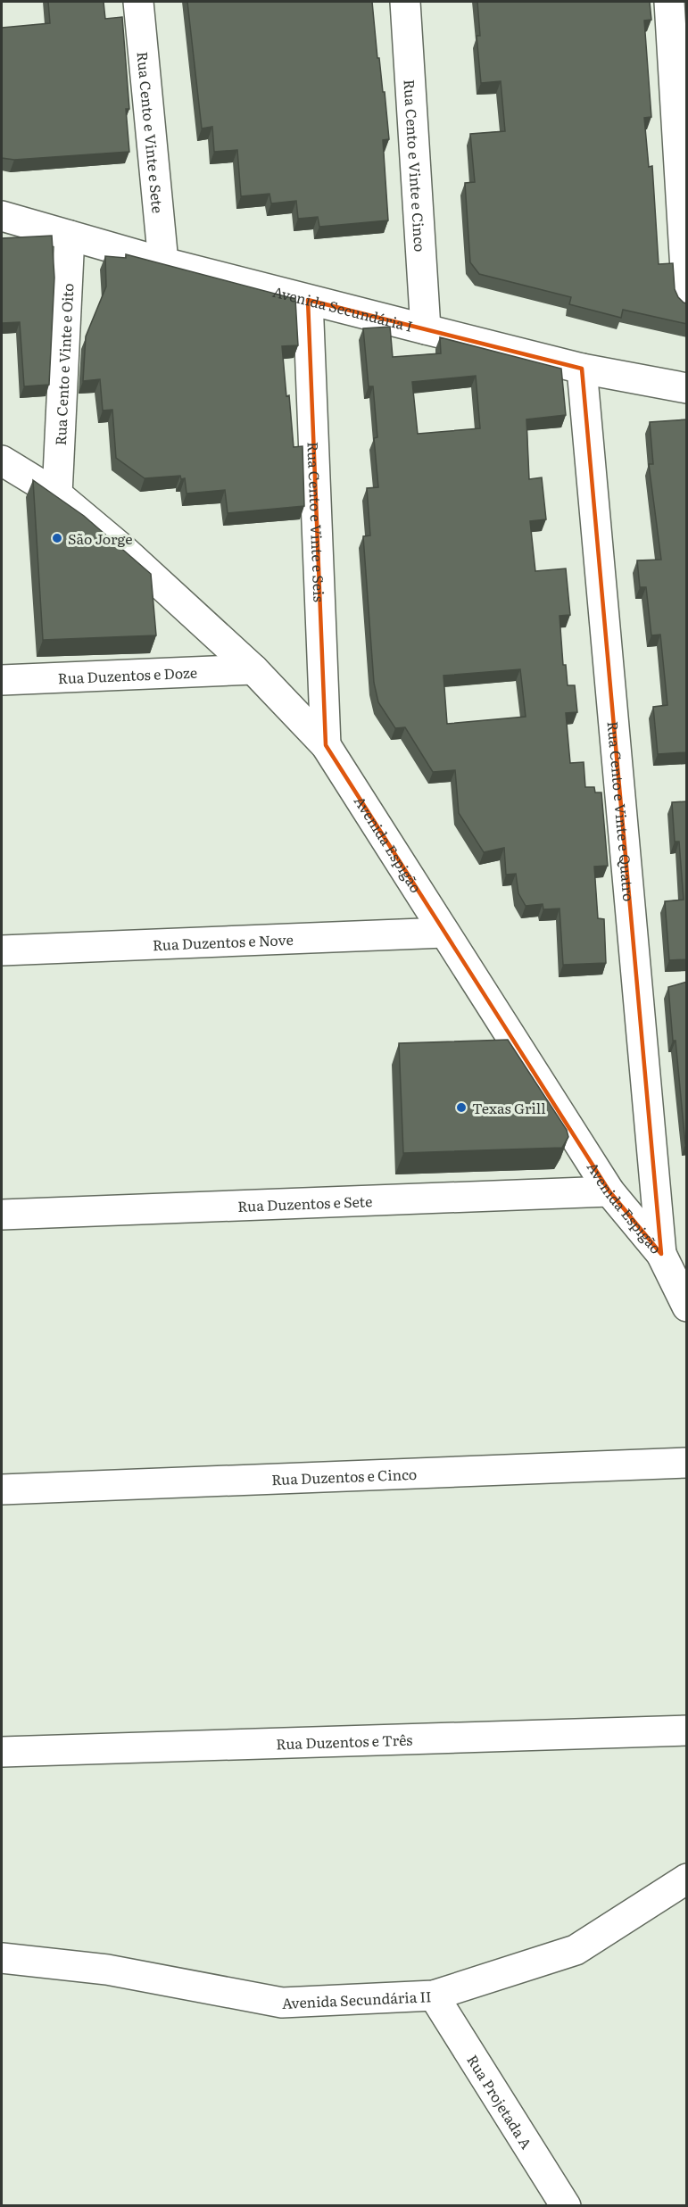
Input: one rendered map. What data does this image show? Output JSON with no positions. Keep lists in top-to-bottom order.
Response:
{
  "streets": {
    "street": [
      "Rua Cento e Vinte e Sete",
      "Rua Cento e Vinte e Cinco",
      "Avenida Secundária I",
      "Rua Cento e Vinte e Oito",
      "Rua Cento e Vinte e Seis",
      "Rua Duzentos e Doze",
      "Rua Cento e Vinte e Quatro",
      "Avenida Espigão",
      "Rua Duzentos e Nove",
      "Rua Duzentos e Sete",
      "Rua Duzentos e Cinco",
      "Rua Duzentos e Três",
      "Avenida Secundária II",
      "Rua Projetada A"
    ]
  },
  "crossings": [
    ["Rua Cento e Vinte e Sete", "Avenida Secundária I"],
    ["Rua Cento e Vinte e Cinco", "Avenida Secundária I"],
    ["Avenida Secundária I", "Rua Cento e Vinte e Oito"],
    ["Avenida Secundária I", "Rua Cento e Vinte e Seis"],
    ["Avenida Secundária I", "Rua Cento e Vinte e Quatro"],
    ["Rua Cento e Vinte e Oito", "Avenida Espigão"],
    ["Rua Cento e Vinte e Seis", "Avenida Espigão"],
    ["Rua Duzentos e Doze", "Avenida Espigão"],
    ["Rua Cento e Vinte e Quatro", "Avenida Espigão"],
    ["Avenida Espigão", "Rua Duzentos e Nove"],
    ["Avenida Espigão", "Rua Duzentos e Sete"],
    ["Avenida Secundária II", "Rua Projetada A"]
  ],
  "places": ["São Jorge", "Texas Grill"]
}
